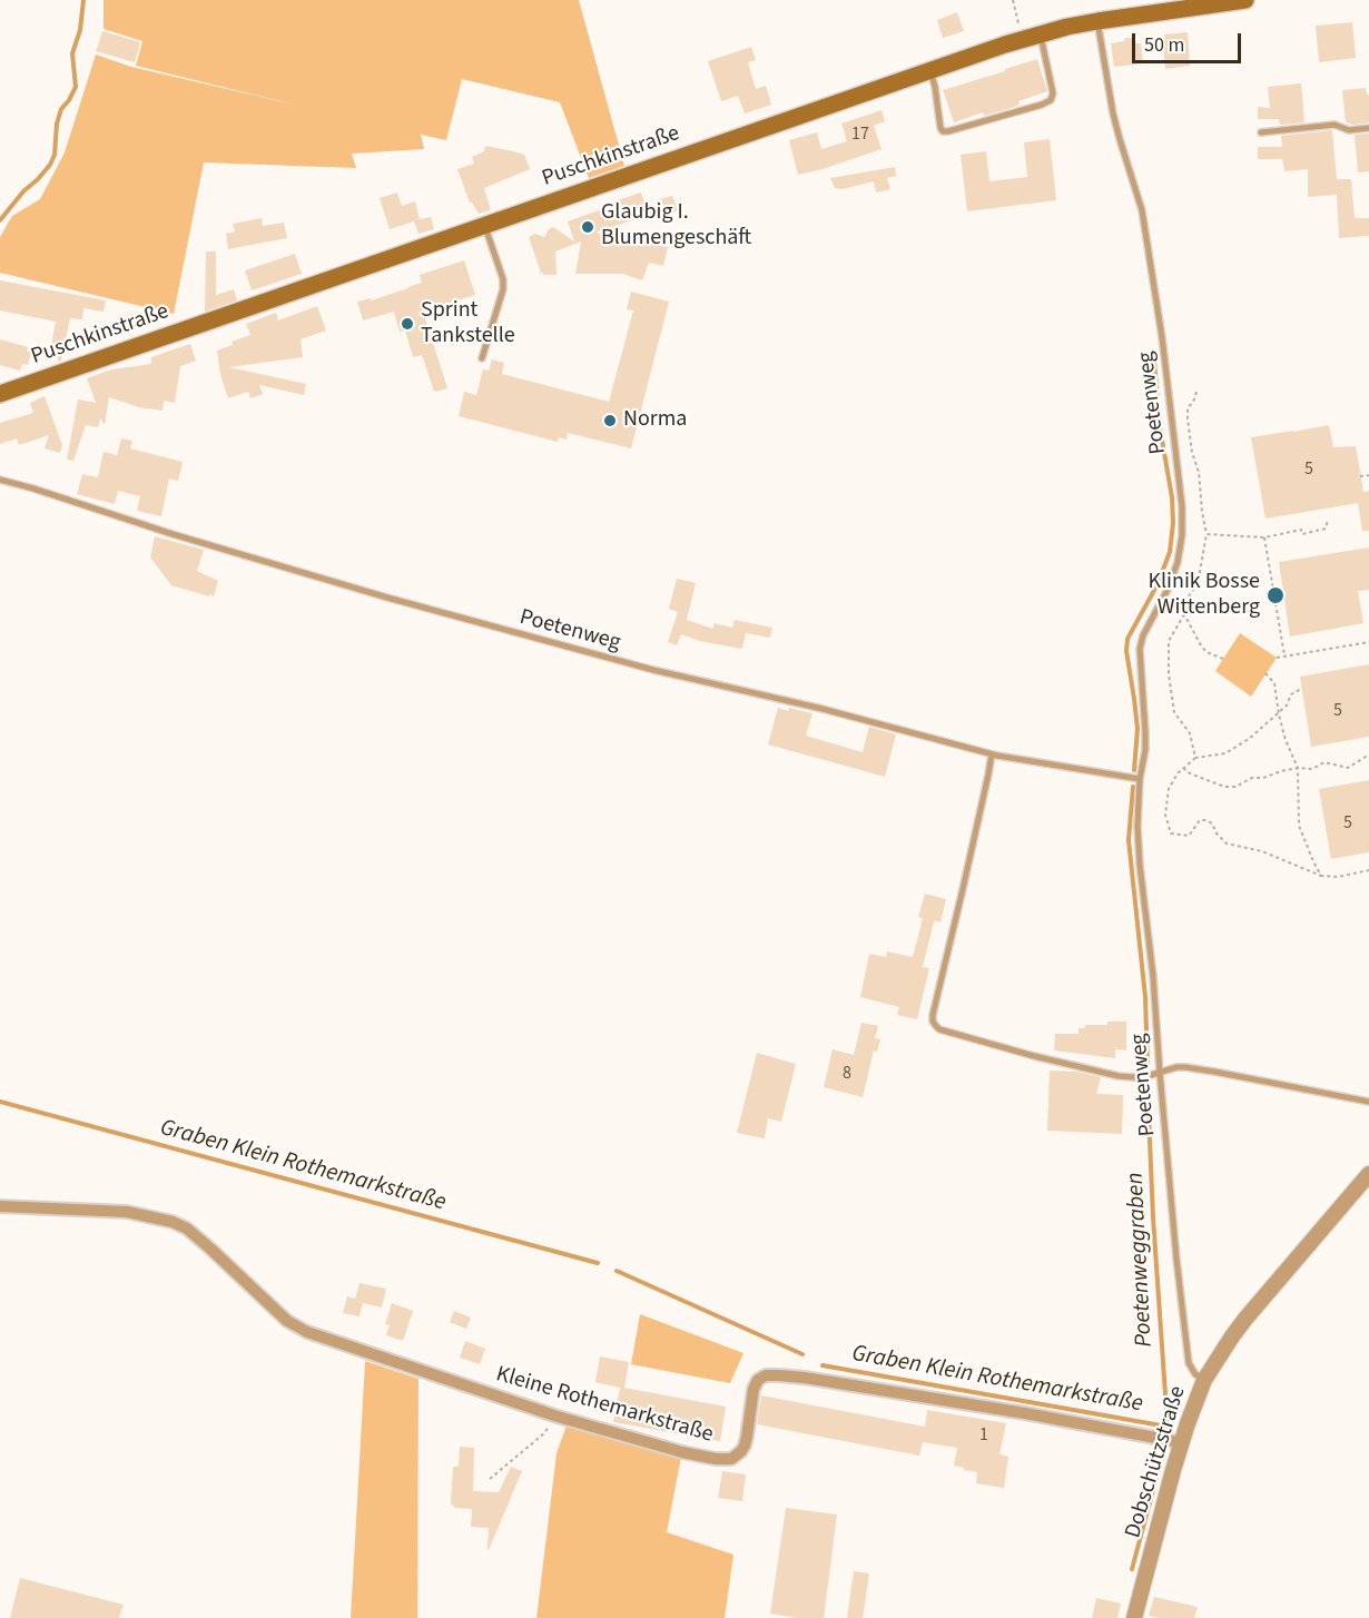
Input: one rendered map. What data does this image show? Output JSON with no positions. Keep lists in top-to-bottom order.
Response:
{
  "streets": {
    "main road": ["Puschkinstraße"],
    "street": ["Kleine Rothemarkstraße", "Dobschützstraße"],
    "lane": ["Poetenweg"]
  },
  "crossings": [
    ["Puschkinstraße", "Poetenweg"],
    ["Poetenweg", "Dobschützstraße"],
    ["Kleine Rothemarkstraße", "Dobschützstraße"]
  ],
  "water": ["Graben Klein Rothemarkstraße", "Poetenweggraben"],
  "places": [
    "Glaubig I. Blumengeschäft",
    "Sprint Tankstelle",
    "Norma",
    "Klinik Bosse Wittenberg"
  ],
  "house_numbers": [
    "17",
    "5",
    "5",
    "5",
    "8",
    "1"
  ],
  "scale_bar": "50 m"
}
